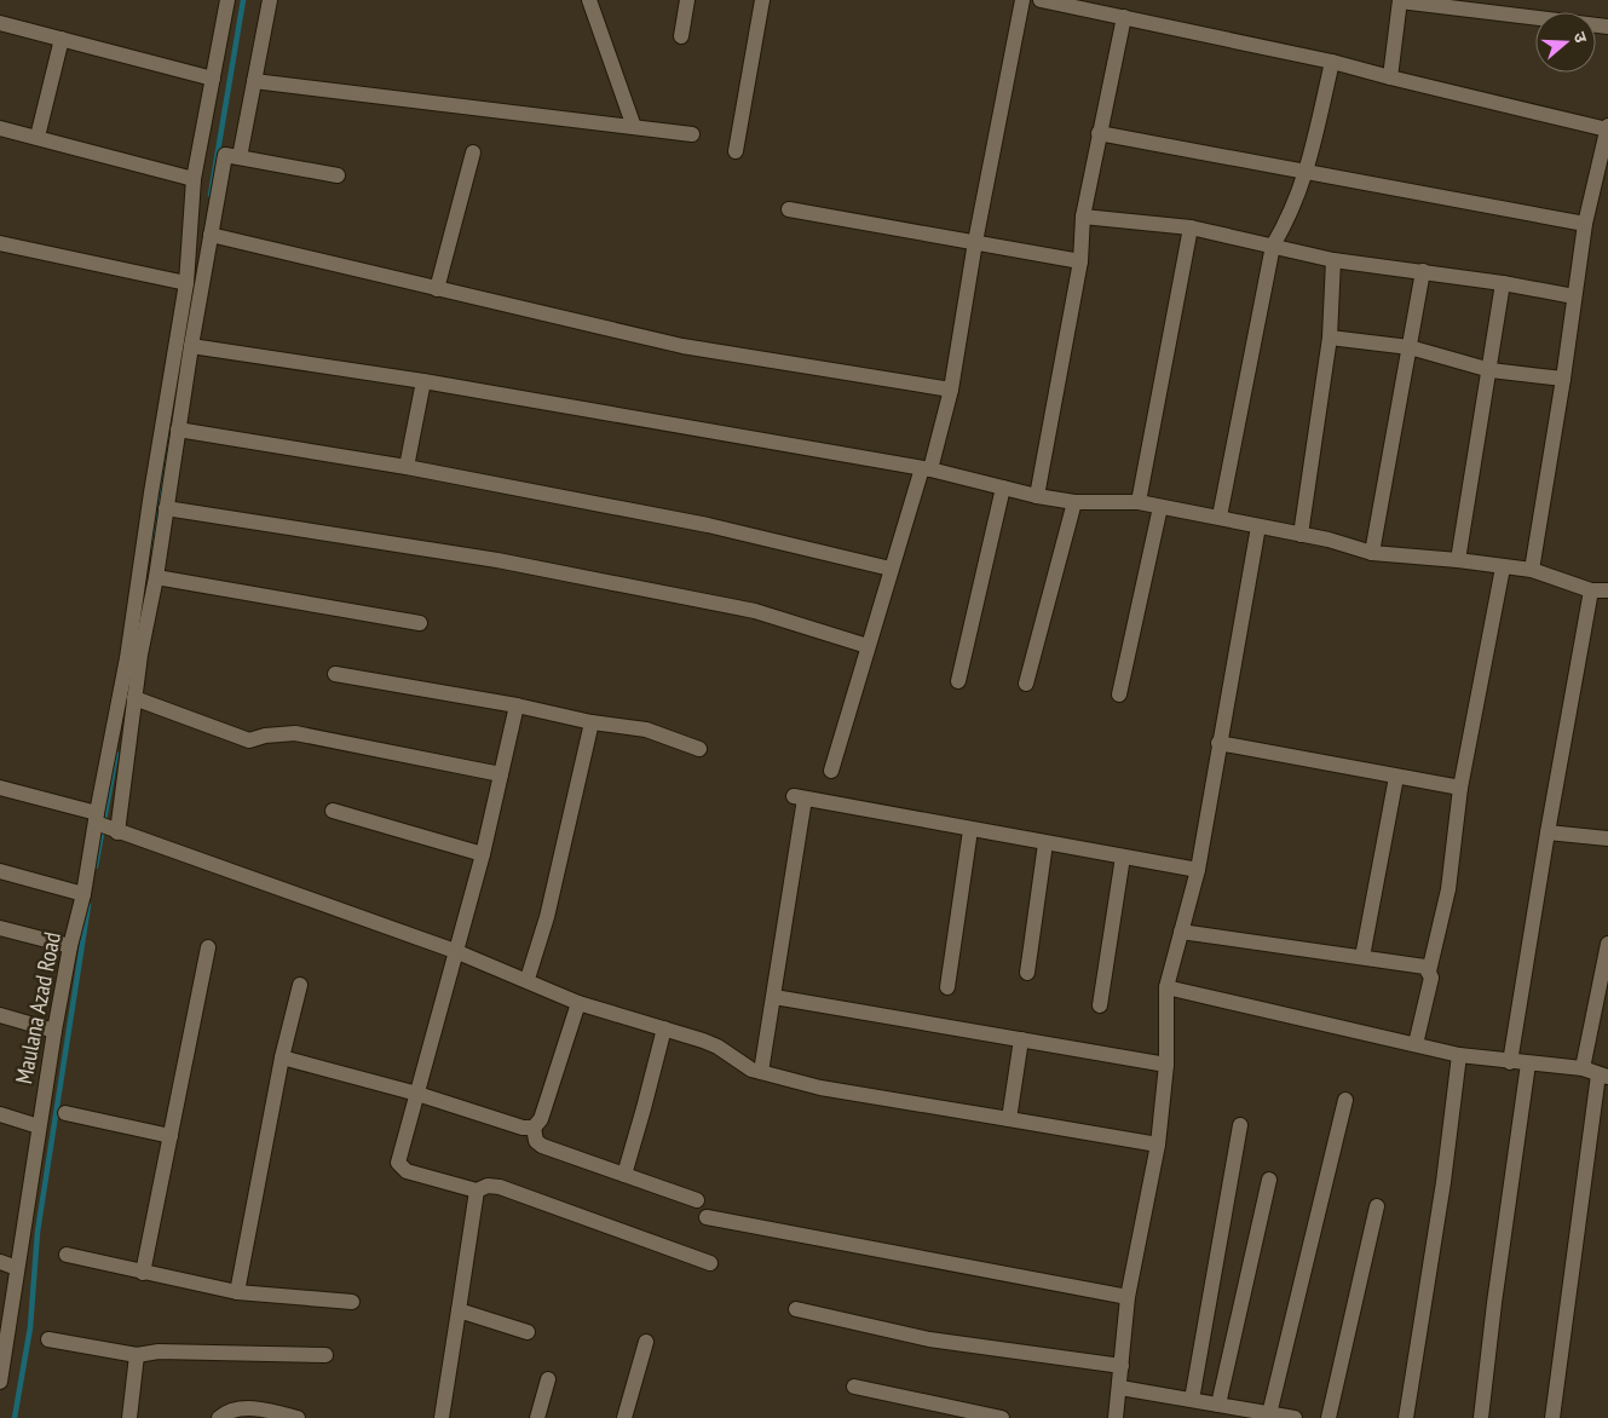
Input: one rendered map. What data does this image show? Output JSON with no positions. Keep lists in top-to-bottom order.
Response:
{
  "streets": {
    "street": ["Maulana Azad Road"]
  },
  "north": "right"
}
